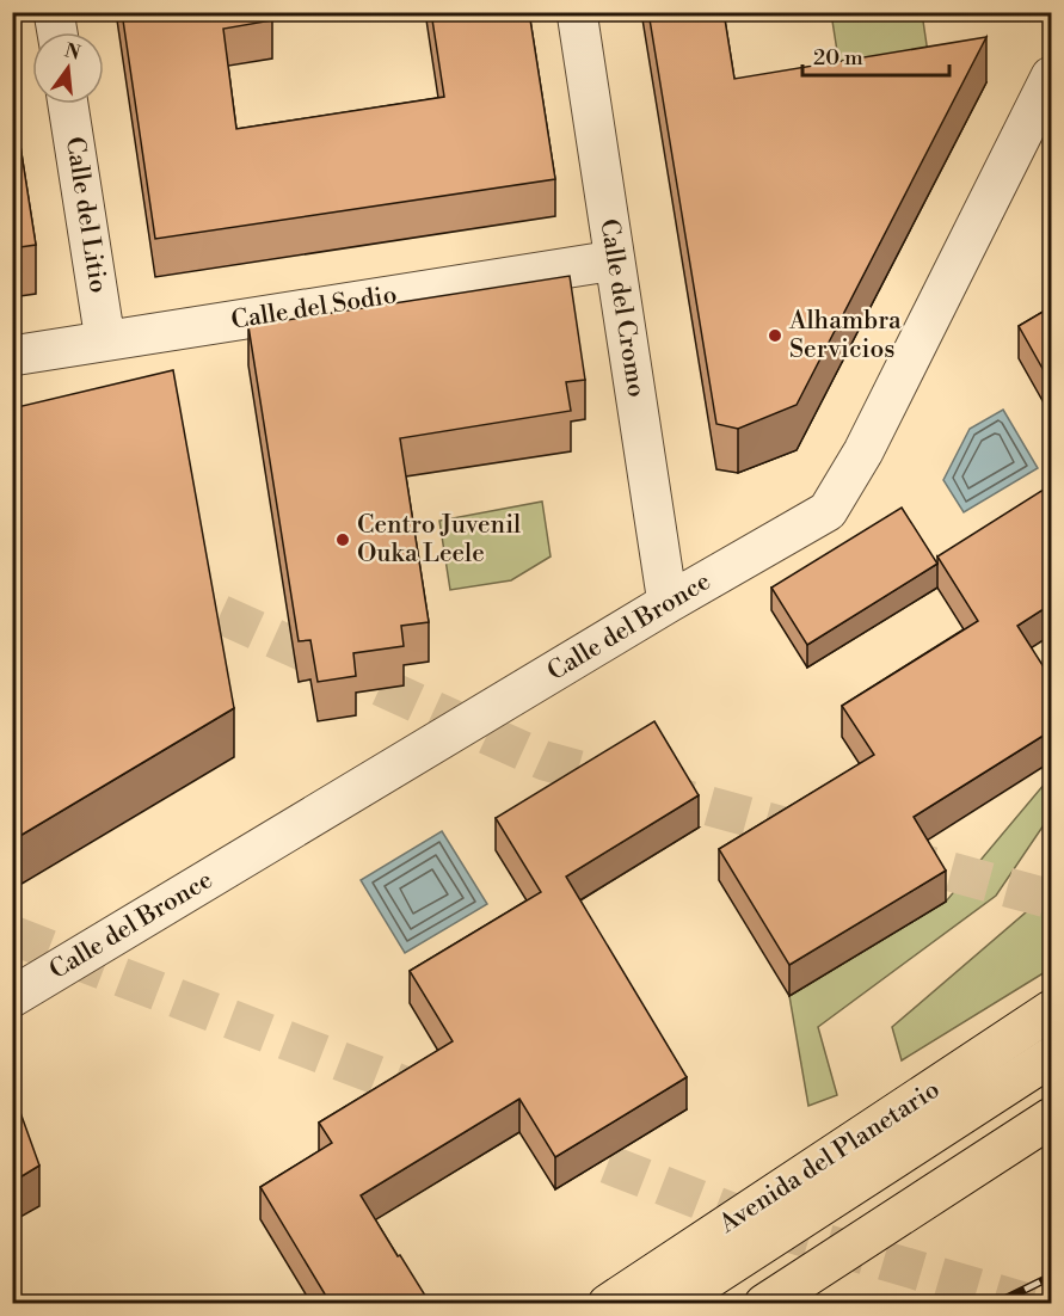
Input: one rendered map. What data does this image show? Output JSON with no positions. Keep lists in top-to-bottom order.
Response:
{
  "streets": {
    "main road": ["Avenida del Planetario"],
    "street": [
      "Calle del Litio",
      "Calle del Sodio",
      "Calle del Cromo",
      "Calle del Bronce"
    ]
  },
  "crossings": [
    ["Calle del Litio", "Calle del Sodio"],
    ["Calle del Sodio", "Calle del Cromo"],
    ["Calle del Cromo", "Calle del Bronce"]
  ],
  "places": ["Alhambra Servicios", "Centro Juvenil Ouka Leele"],
  "scale_bar": "20 m",
  "north": "top"
}
